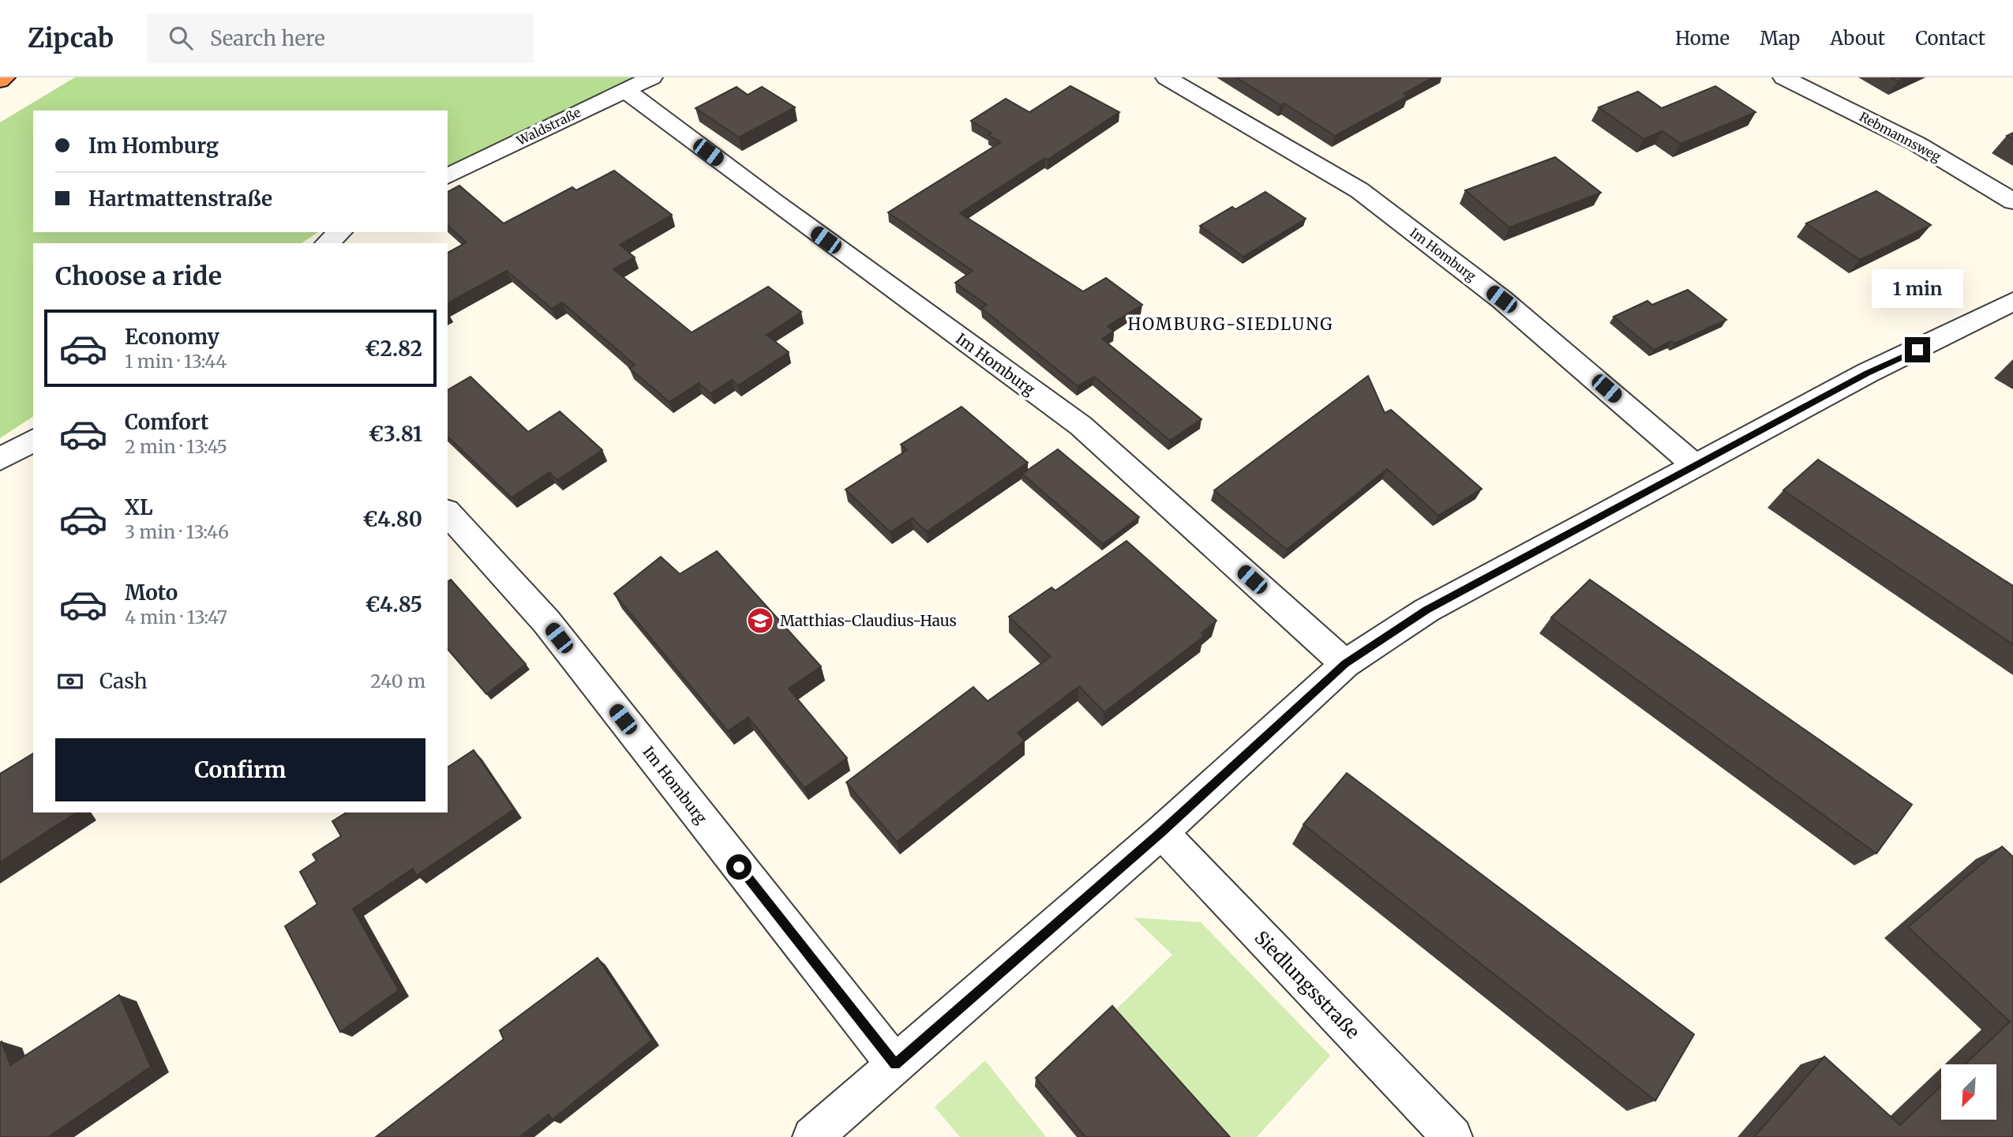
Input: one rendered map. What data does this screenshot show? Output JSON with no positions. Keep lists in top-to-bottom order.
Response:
{
  "streets": {
    "street": [
      "Waldstraße",
      "Rebmannsweg",
      "Im Homburg",
      "Siedlungsstraße"
    ]
  },
  "crossings": [
    ["Waldstraße", "Im Homburg"]
  ],
  "districts": ["HOMBURG-SIEDLUNG"],
  "places": {
    "school or university": ["Matthias-Claudius-Haus"]
  },
  "north": "bottom left",
  "page": {
    "header": "Zipcab",
    "search": "Search here",
    "nav": [
      "Home",
      "Map",
      "About",
      "Contact"
    ],
    "banner": ["Im Homburg", "Hartmattenstraße"],
    "heading": "Choose a ride",
    "bubble": "1 min",
    "list": [
      {
        "name": "Economy",
        "note": "1 min · 13:44",
        "value": "€2.82"
      },
      {
        "name": "Comfort",
        "note": "2 min · 13:45",
        "value": "€3.81"
      },
      {
        "name": "XL",
        "note": "3 min · 13:46",
        "value": "€4.80"
      },
      {
        "name": "Moto",
        "note": "4 min · 13:47",
        "value": "€4.85"
      }
    ],
    "pay": ["Cash", "240 m"],
    "buttons": "Confirm"
  }
}
